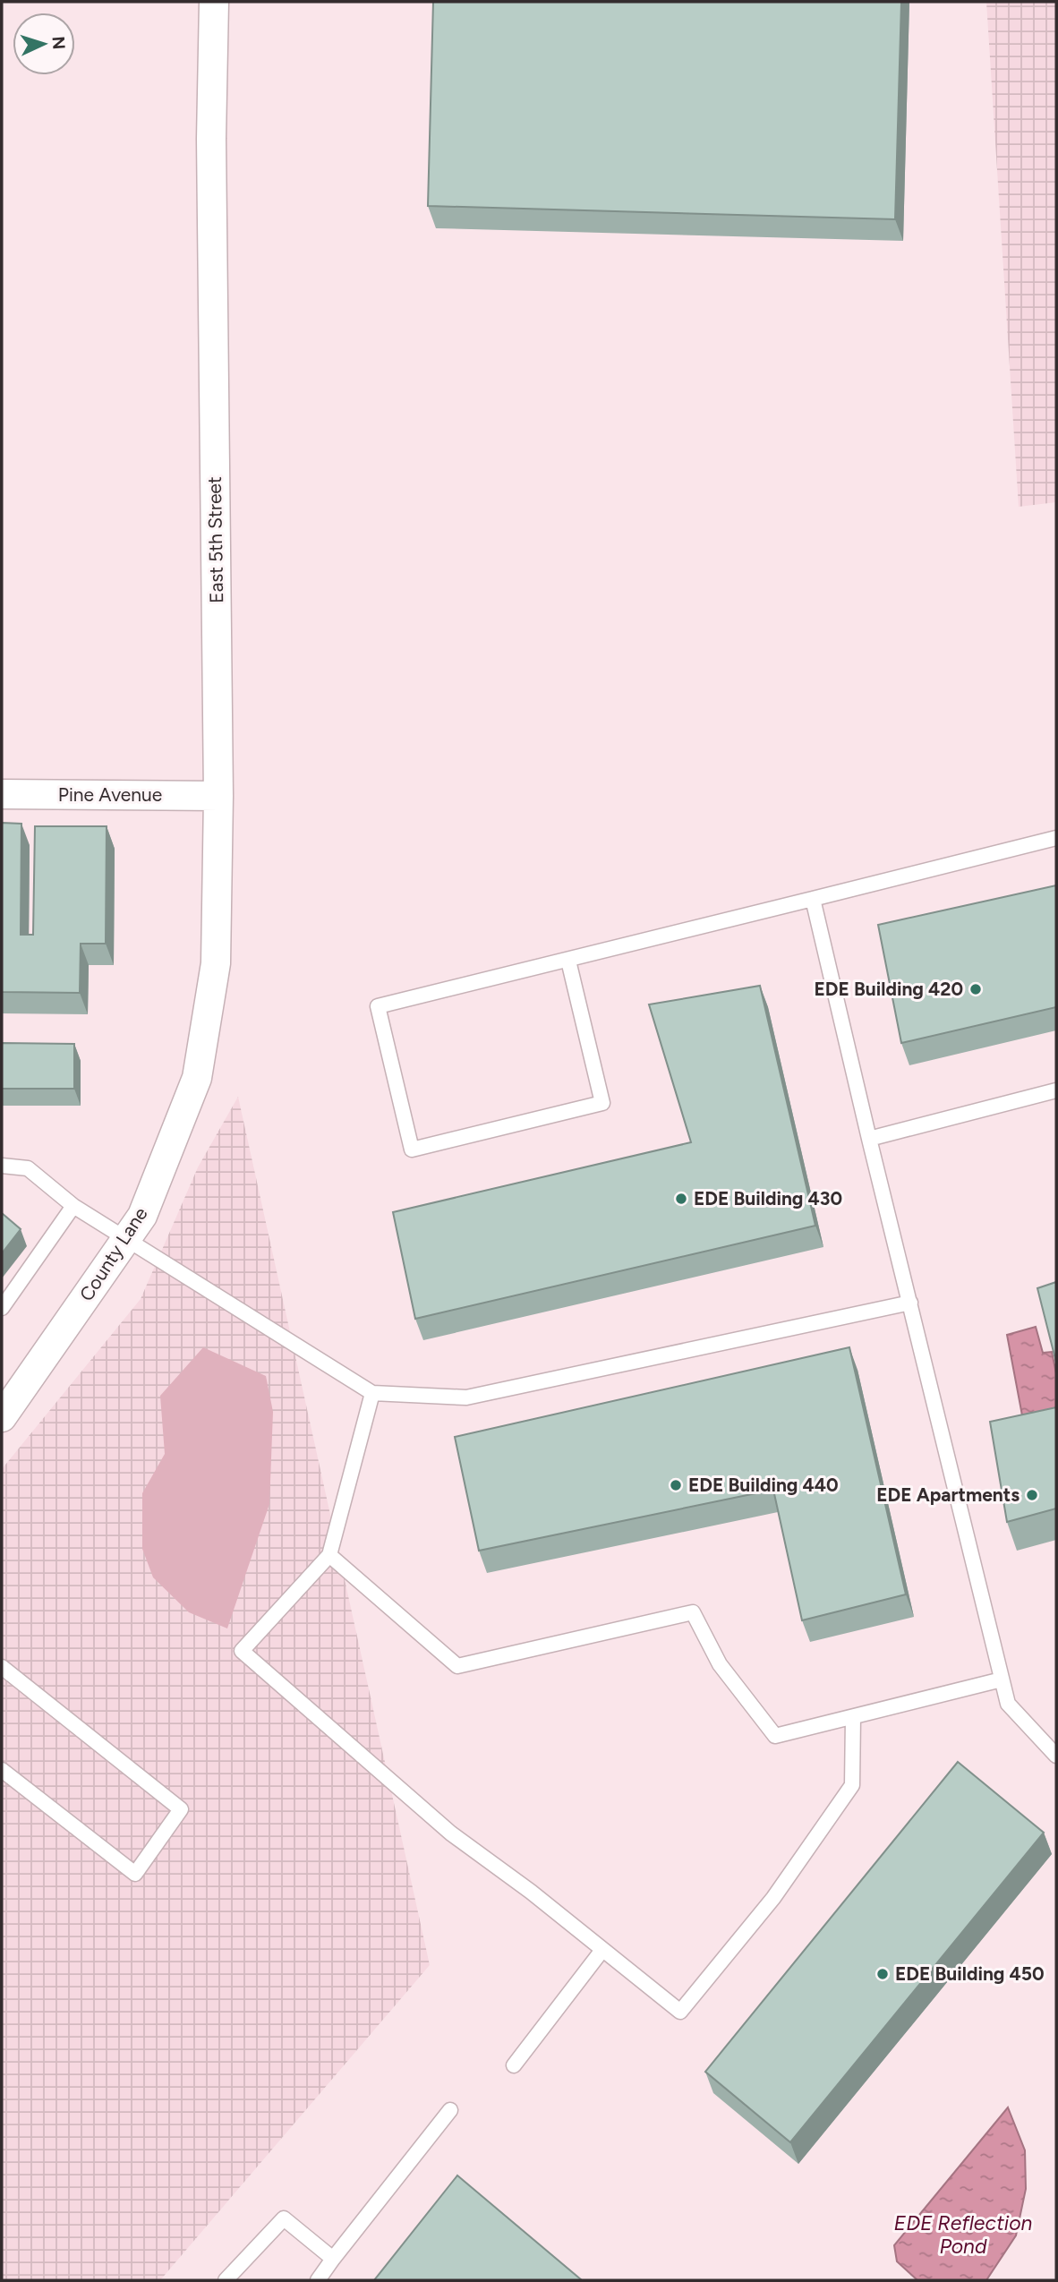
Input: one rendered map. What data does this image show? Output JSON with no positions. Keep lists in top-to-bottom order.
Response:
{
  "streets": {
    "street": ["East 5th Street", "Pine Avenue", "County Lane"]
  },
  "crossings": [
    ["East 5th Street", "Pine Avenue"],
    ["East 5th Street", "County Lane"]
  ],
  "water": ["EDE Reflection Pond"],
  "places": [
    "EDE Building 420",
    "EDE Building 430",
    "EDE Building 440",
    "EDE Apartments",
    "EDE Building 450"
  ],
  "north": "right"
}
